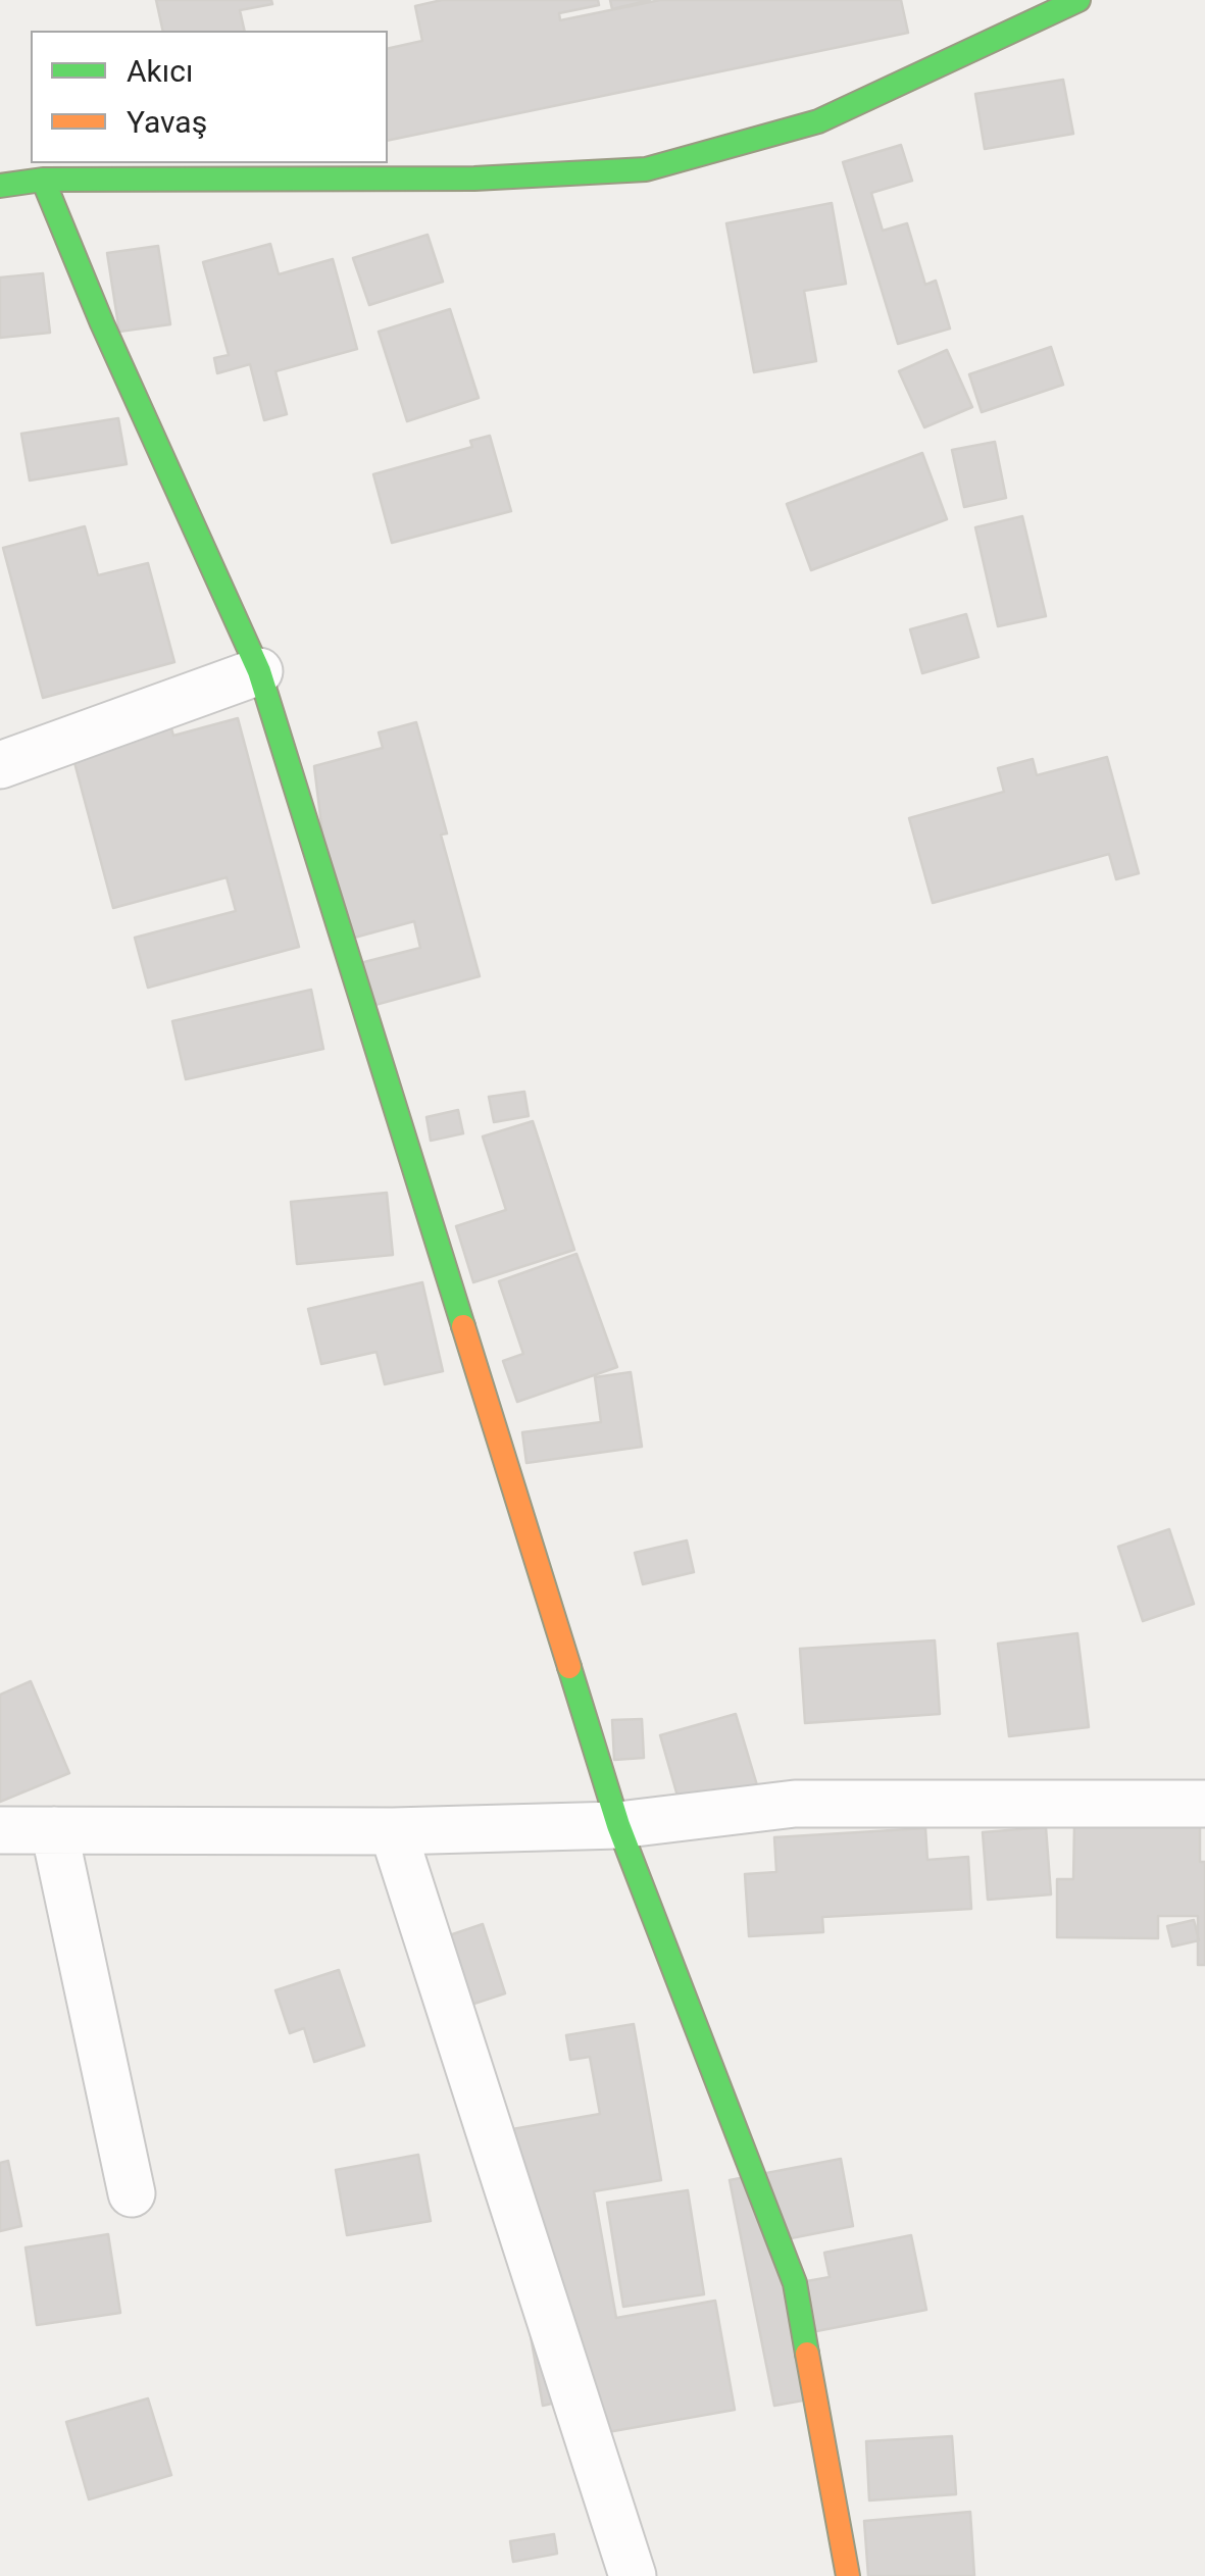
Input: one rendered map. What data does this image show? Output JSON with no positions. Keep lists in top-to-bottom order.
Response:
{
  "legend": ["Akıcı", "Yavaş"]
}
